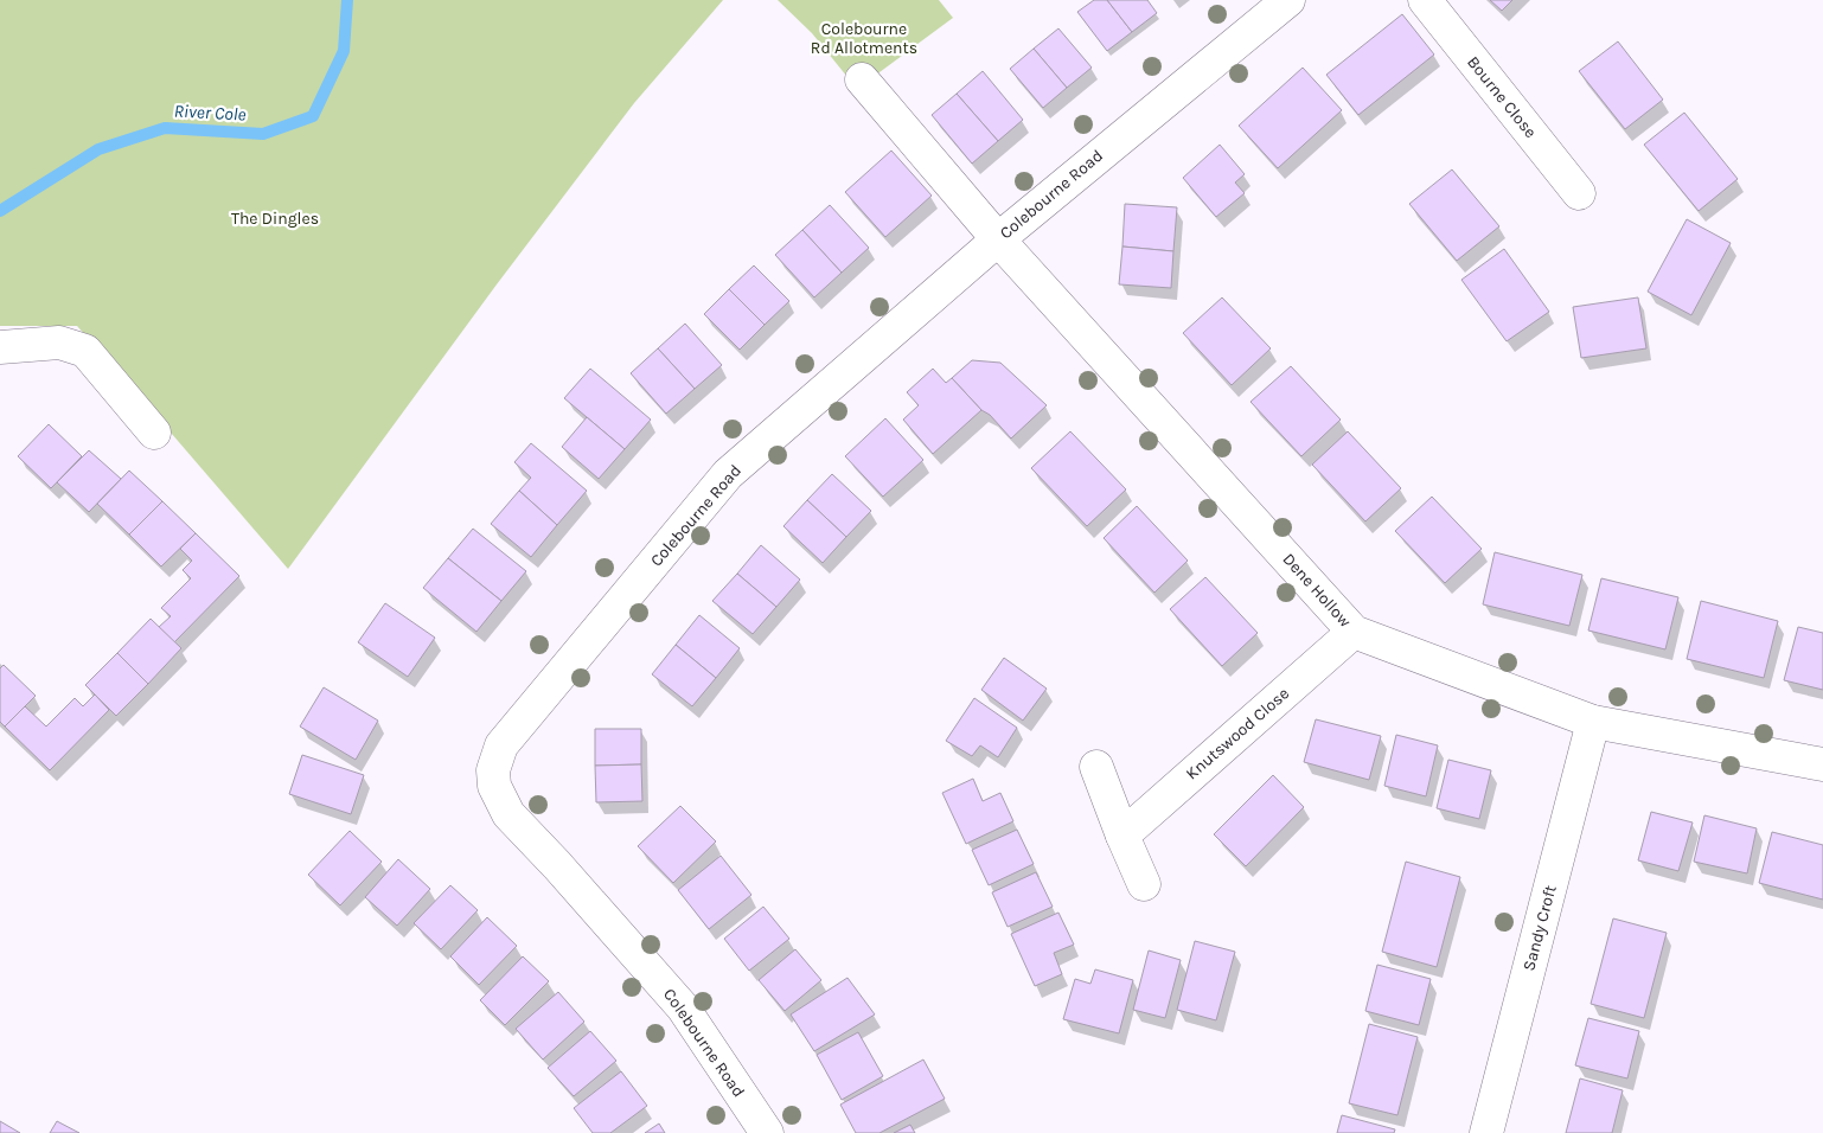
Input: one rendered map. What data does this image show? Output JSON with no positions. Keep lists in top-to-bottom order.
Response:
{
  "streets": {
    "street": [
      "Bourne Close",
      "Colebourne Road",
      "Dene Hollow",
      "Knutswood Close",
      "Sandy Croft"
    ]
  },
  "crossings": [
    ["Colebourne Road", "Dene Hollow"],
    ["Dene Hollow", "Knutswood Close"],
    ["Dene Hollow", "Sandy Croft"]
  ],
  "water": ["River Cole"],
  "parks": ["Colebourne Rd Allotments", "The Dingles"]
}
